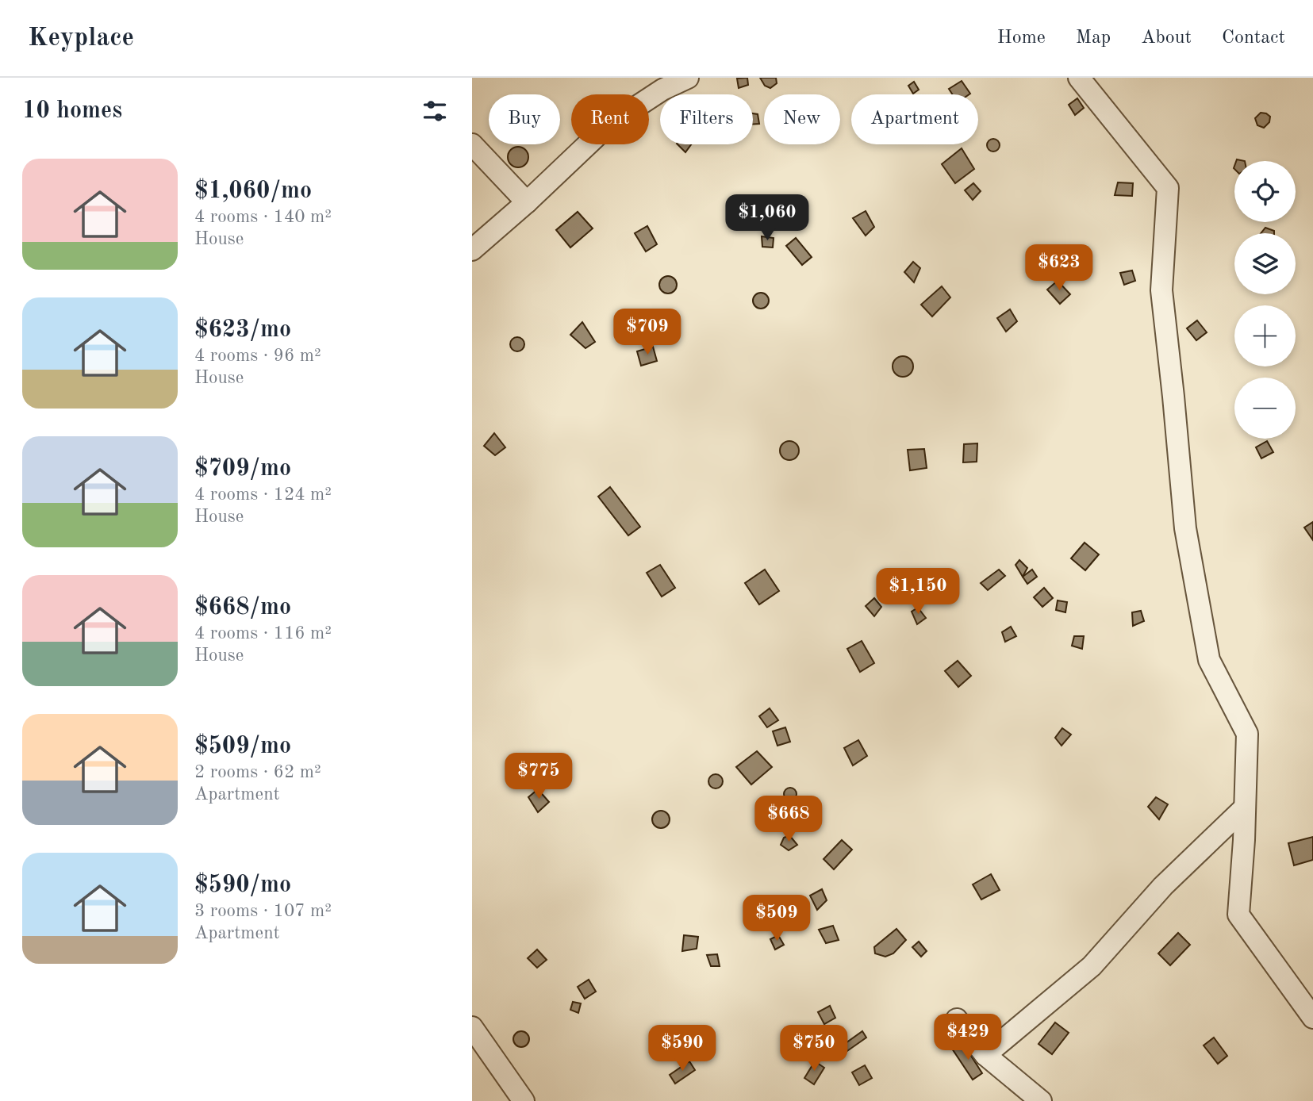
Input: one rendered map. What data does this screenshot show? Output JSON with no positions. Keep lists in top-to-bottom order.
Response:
{
  "page": {
    "header": "Keyplace",
    "nav": [
      "Home",
      "Map",
      "About",
      "Contact"
    ],
    "heading": "10 homes",
    "chip": [
      "Buy",
      "Rent",
      "Filters",
      "New",
      "Apartment"
    ],
    "list": [
      {
        "name": "$1,060/mo",
        "note": "4 rooms · 140 m² · House"
      },
      {
        "name": "$623/mo",
        "note": "4 rooms · 96 m² · House"
      },
      {
        "name": "$709/mo",
        "note": "4 rooms · 124 m² · House"
      },
      {
        "name": "$668/mo",
        "note": "4 rooms · 116 m² · House"
      },
      {
        "name": "$509/mo",
        "note": "2 rooms · 62 m² · Apartment"
      },
      {
        "name": "$590/mo",
        "note": "3 rooms · 107 m² · Apartment"
      }
    ],
    "map_buttons": ["+", "−"],
    "price": [
      "$1,060",
      "$623",
      "$709",
      "$1,150",
      "$775",
      "$668",
      "$509",
      "$429",
      "$590",
      "$750"
    ]
  }
}
